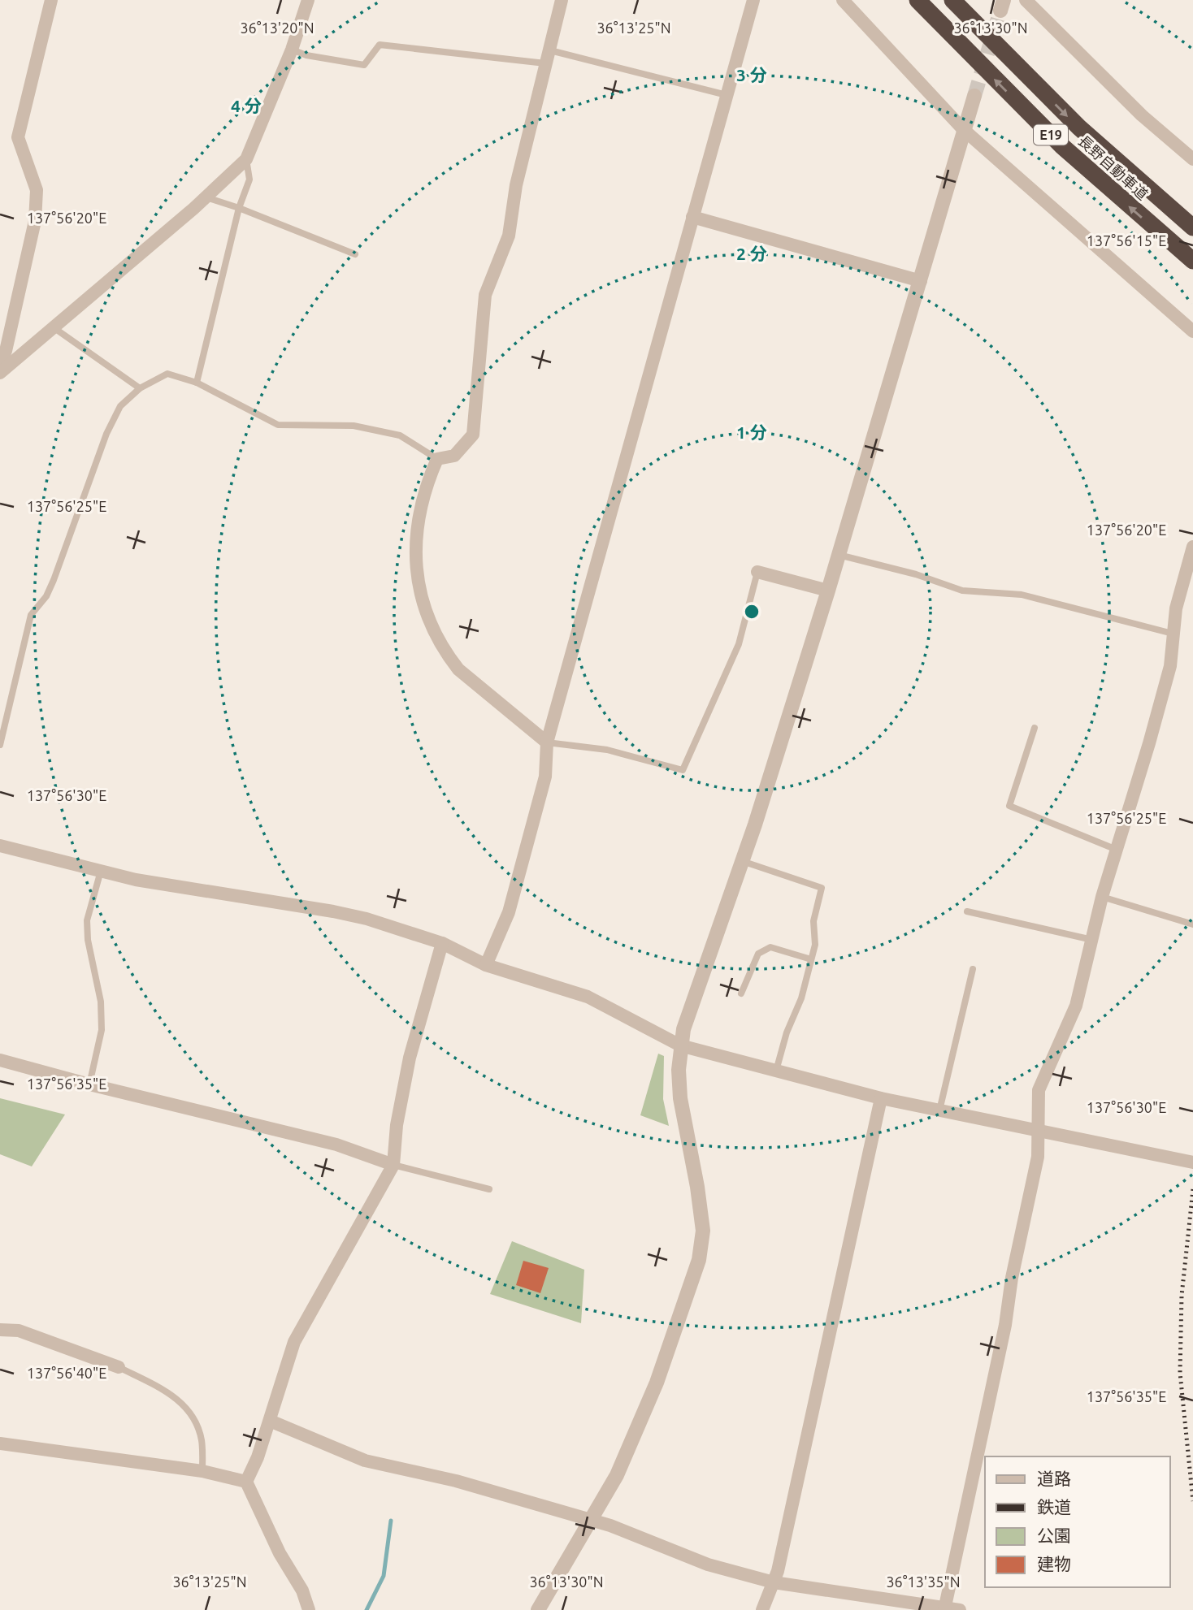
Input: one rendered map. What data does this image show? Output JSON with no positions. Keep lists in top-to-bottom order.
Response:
{
  "streets": {
    "highway": ["E19", "長野自動車道"]
  },
  "legend": [
    "道路",
    "鉄道",
    "公園",
    "建物"
  ],
  "coordinates": [
    "36°13'20\"N",
    "36°13'25\"N",
    "36°13'30\"N",
    "137°56'20\"E",
    "137°56'15\"E",
    "137°56'25\"E",
    "137°56'30\"E",
    "137°56'35\"E",
    "137°56'40\"E",
    "36°13'35\"N"
  ],
  "rings": [
    "3 分",
    "4 分",
    "2 分",
    "1 分"
  ]
}
